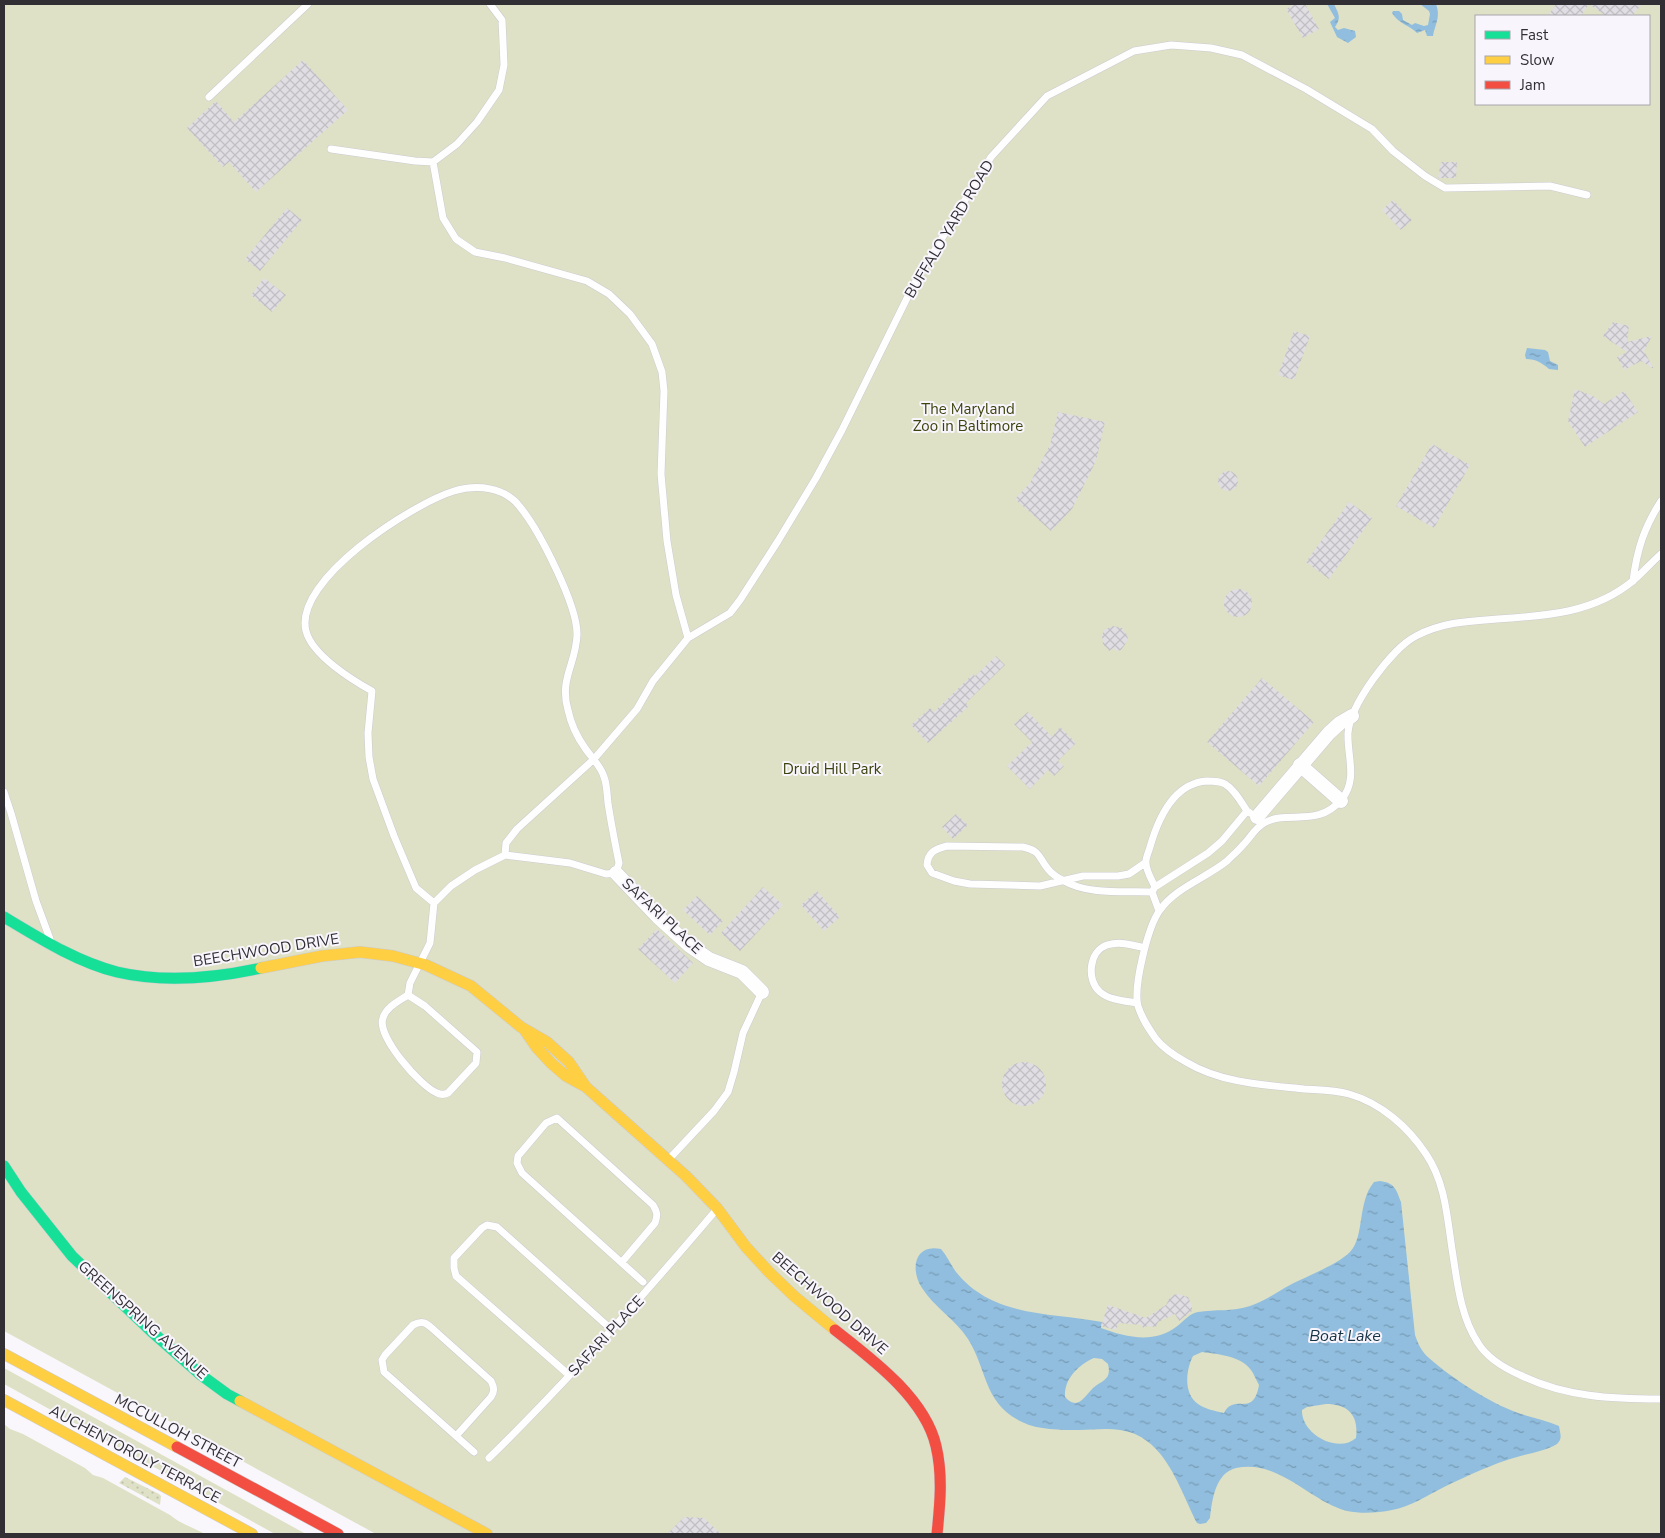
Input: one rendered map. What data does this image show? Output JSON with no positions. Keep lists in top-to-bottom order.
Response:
{
  "streets": {
    "street": [
      "SAFARI PLACE",
      "BEECHWOOD DRIVE",
      "GREENSPRING AVENUE",
      "MCCULLOH STREET",
      "AUCHENTOROLY TERRACE"
    ],
    "lane": ["BUFFALO YARD ROAD"]
  },
  "crossings": [
    ["SAFARI PLACE", "BEECHWOOD DRIVE"]
  ],
  "water": ["Boat Lake"],
  "parks": ["The Maryland Zoo in Baltimore", "Druid Hill Park"],
  "legend": ["Fast", "Slow", "Jam"]
}
